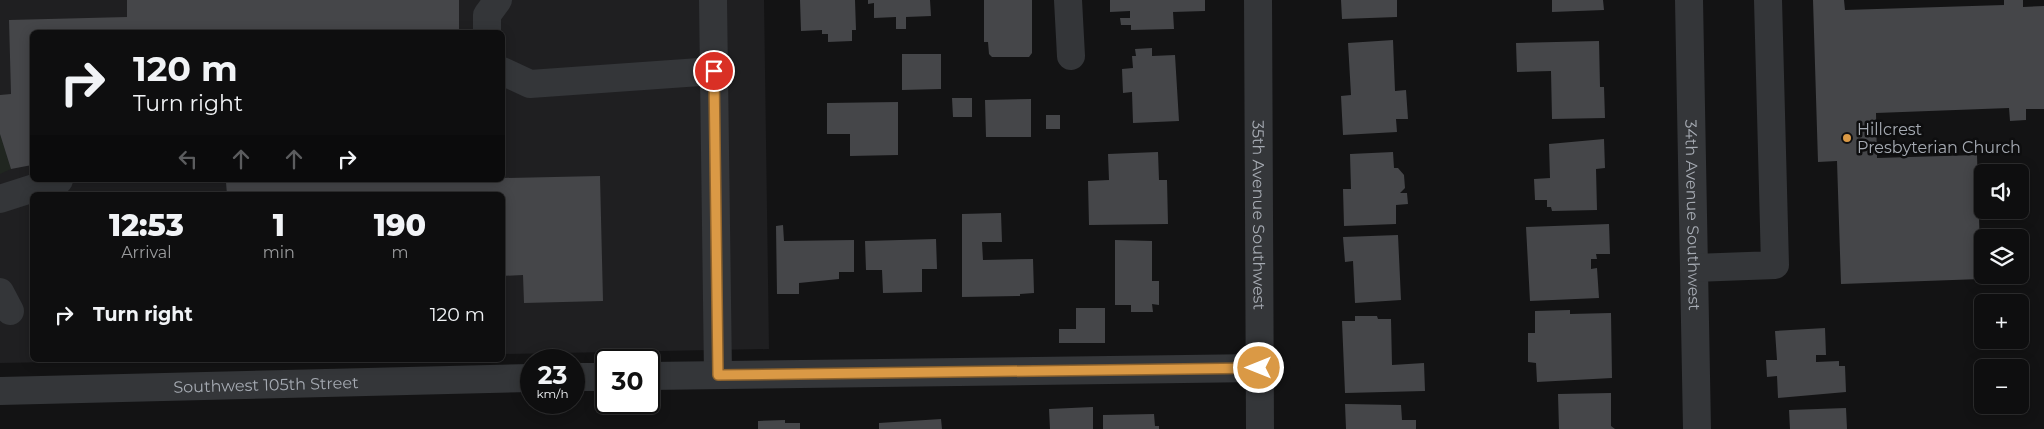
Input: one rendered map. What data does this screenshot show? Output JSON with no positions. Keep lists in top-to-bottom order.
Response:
{
  "streets": {
    "street": ["35th Avenue Southwest", "34th Avenue Southwest", "Southwest 105th Street"]
  },
  "places": ["Hillcrest Presbyterian Church"],
  "page": {
    "turn": ["120 m", "Turn right"],
    "map_buttons": ["+", "−"],
    "eta": [
      "12:53",
      "Arrival",
      "1",
      "min",
      "190",
      "m"
    ],
    "list": [
      {
        "name": "Turn right",
        "value": "120 m"
      }
    ],
    "speed": "23 km/h",
    "limit": "30"
  }
}
